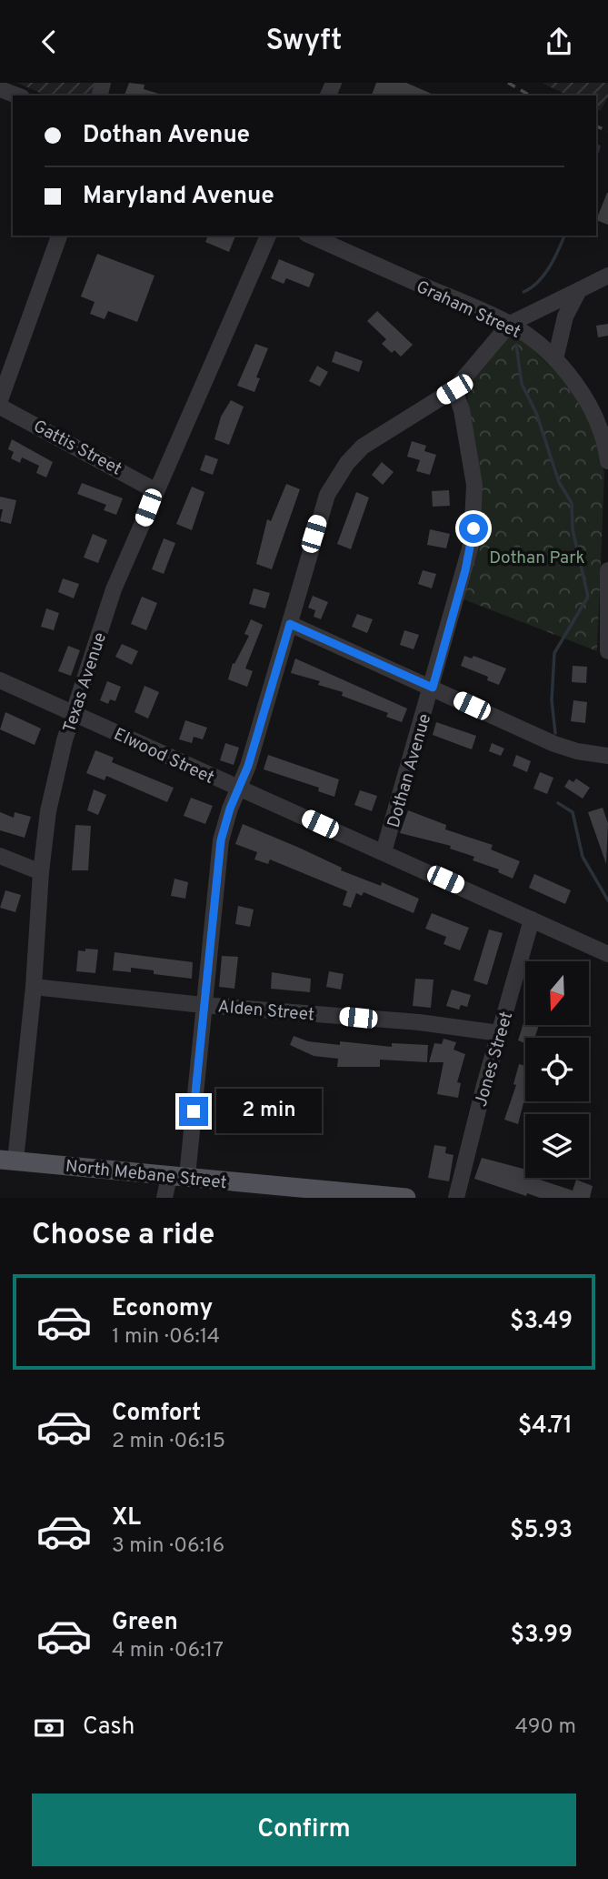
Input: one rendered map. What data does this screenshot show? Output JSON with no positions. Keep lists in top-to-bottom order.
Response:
{
  "streets": {
    "main road": ["North Mebane Street"],
    "street": [
      "Graham Street",
      "Gattis Street",
      "Texas Avenue",
      "Elwood Street",
      "Dothan Avenue",
      "Alden Street",
      "Jones Street"
    ]
  },
  "crossings": [
    ["Gattis Street", "Texas Avenue"],
    ["Texas Avenue", "Elwood Street"],
    ["Texas Avenue", "Alden Street"],
    ["Texas Avenue", "North Mebane Street"],
    ["Elwood Street", "Dothan Avenue"],
    ["Elwood Street", "Jones Street"],
    ["Alden Street", "Jones Street"]
  ],
  "parks": ["Dothan Park"],
  "north": "bottom",
  "page": {
    "header": "Swyft",
    "banner": ["Dothan Avenue", "Maryland Avenue"],
    "bubble": "2 min",
    "heading": "Choose a ride",
    "list": [
      {
        "name": "Economy",
        "note": "1 min · 06:14",
        "value": "$3.49"
      },
      {
        "name": "Comfort",
        "note": "2 min · 06:15",
        "value": "$4.71"
      },
      {
        "name": "XL",
        "note": "3 min · 06:16",
        "value": "$5.93"
      },
      {
        "name": "Green",
        "note": "4 min · 06:17",
        "value": "$3.99"
      }
    ],
    "pay": ["Cash", "490 m"],
    "buttons": "Confirm"
  }
}
